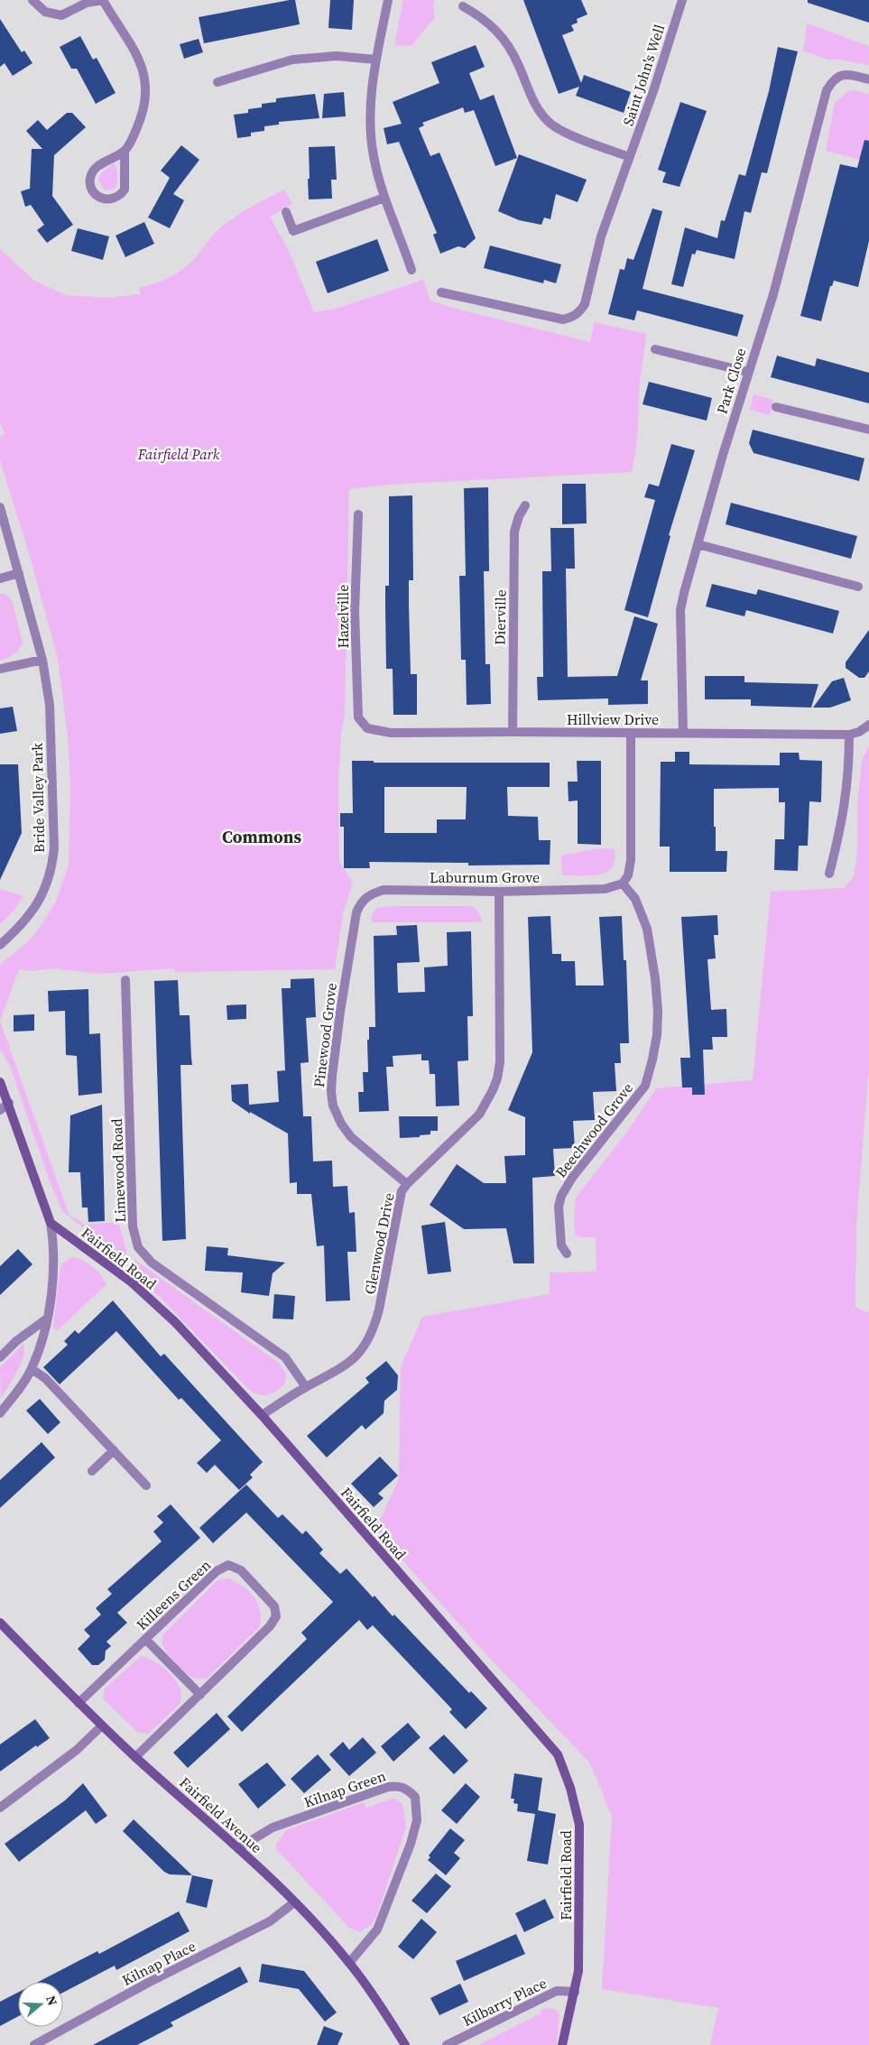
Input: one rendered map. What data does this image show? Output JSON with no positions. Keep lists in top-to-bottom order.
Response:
{
  "streets": {
    "street": [
      "Saint John's Well",
      "Park Close",
      "Hazelville",
      "Dierville",
      "Hillview Drive",
      "Bride Valley Park",
      "Laburnum Grove",
      "Pinewood Grove",
      "Beechwood Grove",
      "Limewood Road",
      "Glenwood Drive",
      "Fairfield Road",
      "Killeens Green",
      "Kilnap Green",
      "Fairfield Avenue",
      "Kilnap Place",
      "Kilbarry Place"
    ]
  },
  "crossings": [
    ["Park Close", "Hillview Drive"],
    ["Hazelville", "Hillview Drive"],
    ["Dierville", "Hillview Drive"],
    ["Laburnum Grove", "Pinewood Grove"],
    ["Laburnum Grove", "Beechwood Grove"],
    ["Laburnum Grove", "Glenwood Drive"],
    ["Pinewood Grove", "Glenwood Drive"],
    ["Limewood Road", "Glenwood Drive"],
    ["Glenwood Drive", "Fairfield Road"],
    ["Fairfield Road", "Kilbarry Place"],
    ["Killeens Green", "Fairfield Avenue"],
    ["Kilnap Green", "Fairfield Avenue"],
    ["Fairfield Avenue", "Kilnap Place"]
  ],
  "districts": ["Commons"],
  "parks": ["Fairfield Park"],
  "north": "right"
}
